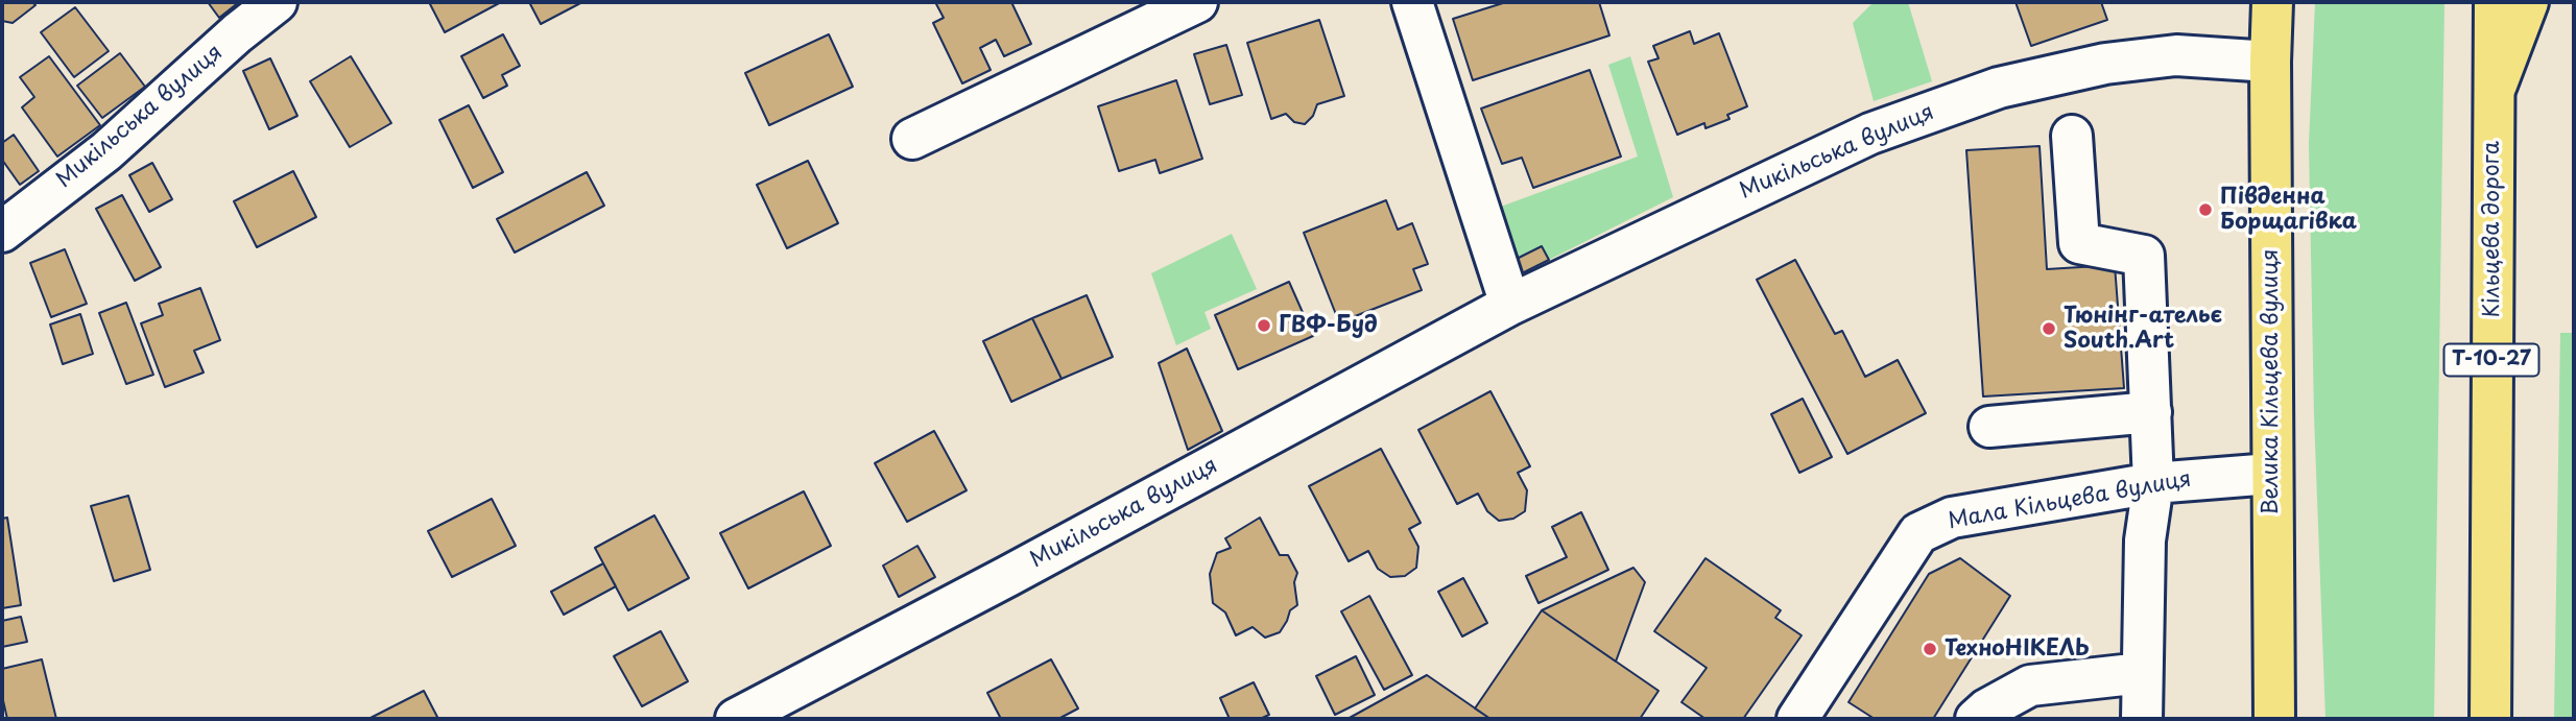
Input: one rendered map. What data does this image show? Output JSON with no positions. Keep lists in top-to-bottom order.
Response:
{
  "streets": {
    "main road": ["Кільцева дорога", "Т-10-27", "Велика Кільцева вулиця"],
    "street": ["Микільська вулиця", "Мала Кільцева вулиця"]
  },
  "crossings": [
    ["Микільська вулиця", "Велика Кільцева вулиця"],
    ["Велика Кільцева вулиця", "Мала Кільцева вулиця"]
  ],
  "places": [
    "Південна Борщагівка",
    "ГВФ-Буд",
    "Тюнінг-ательє South.Art",
    "ТехноНІКЕЛЬ"
  ]
}
